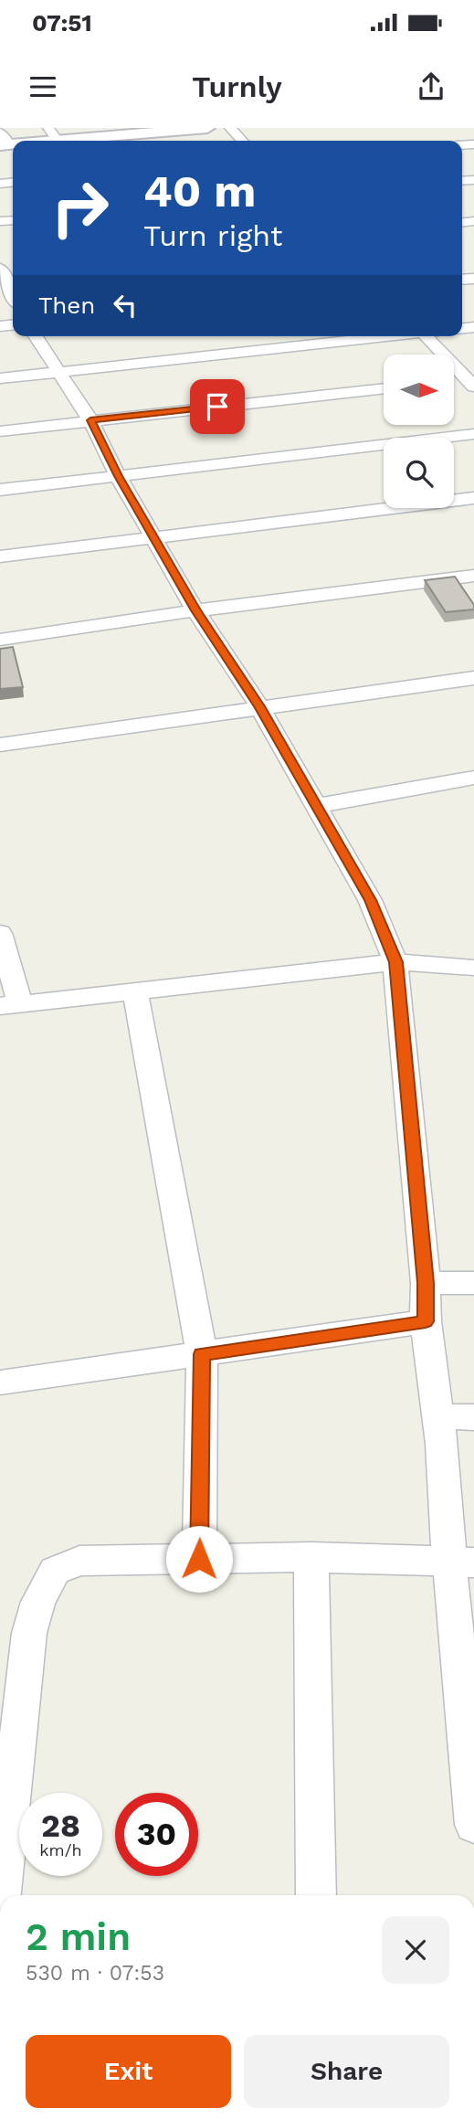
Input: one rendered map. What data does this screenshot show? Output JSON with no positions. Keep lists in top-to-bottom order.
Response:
{
  "north": "right",
  "page": {
    "status": "07:51",
    "header": "Turnly",
    "turn": ["40 m", "Turn right"],
    "then": "Then",
    "speed": "28 km/h",
    "limit": "30",
    "heading": ["2 min", "530 m · 07:53"],
    "buttons": ["Exit", "Share"]
  }
}
